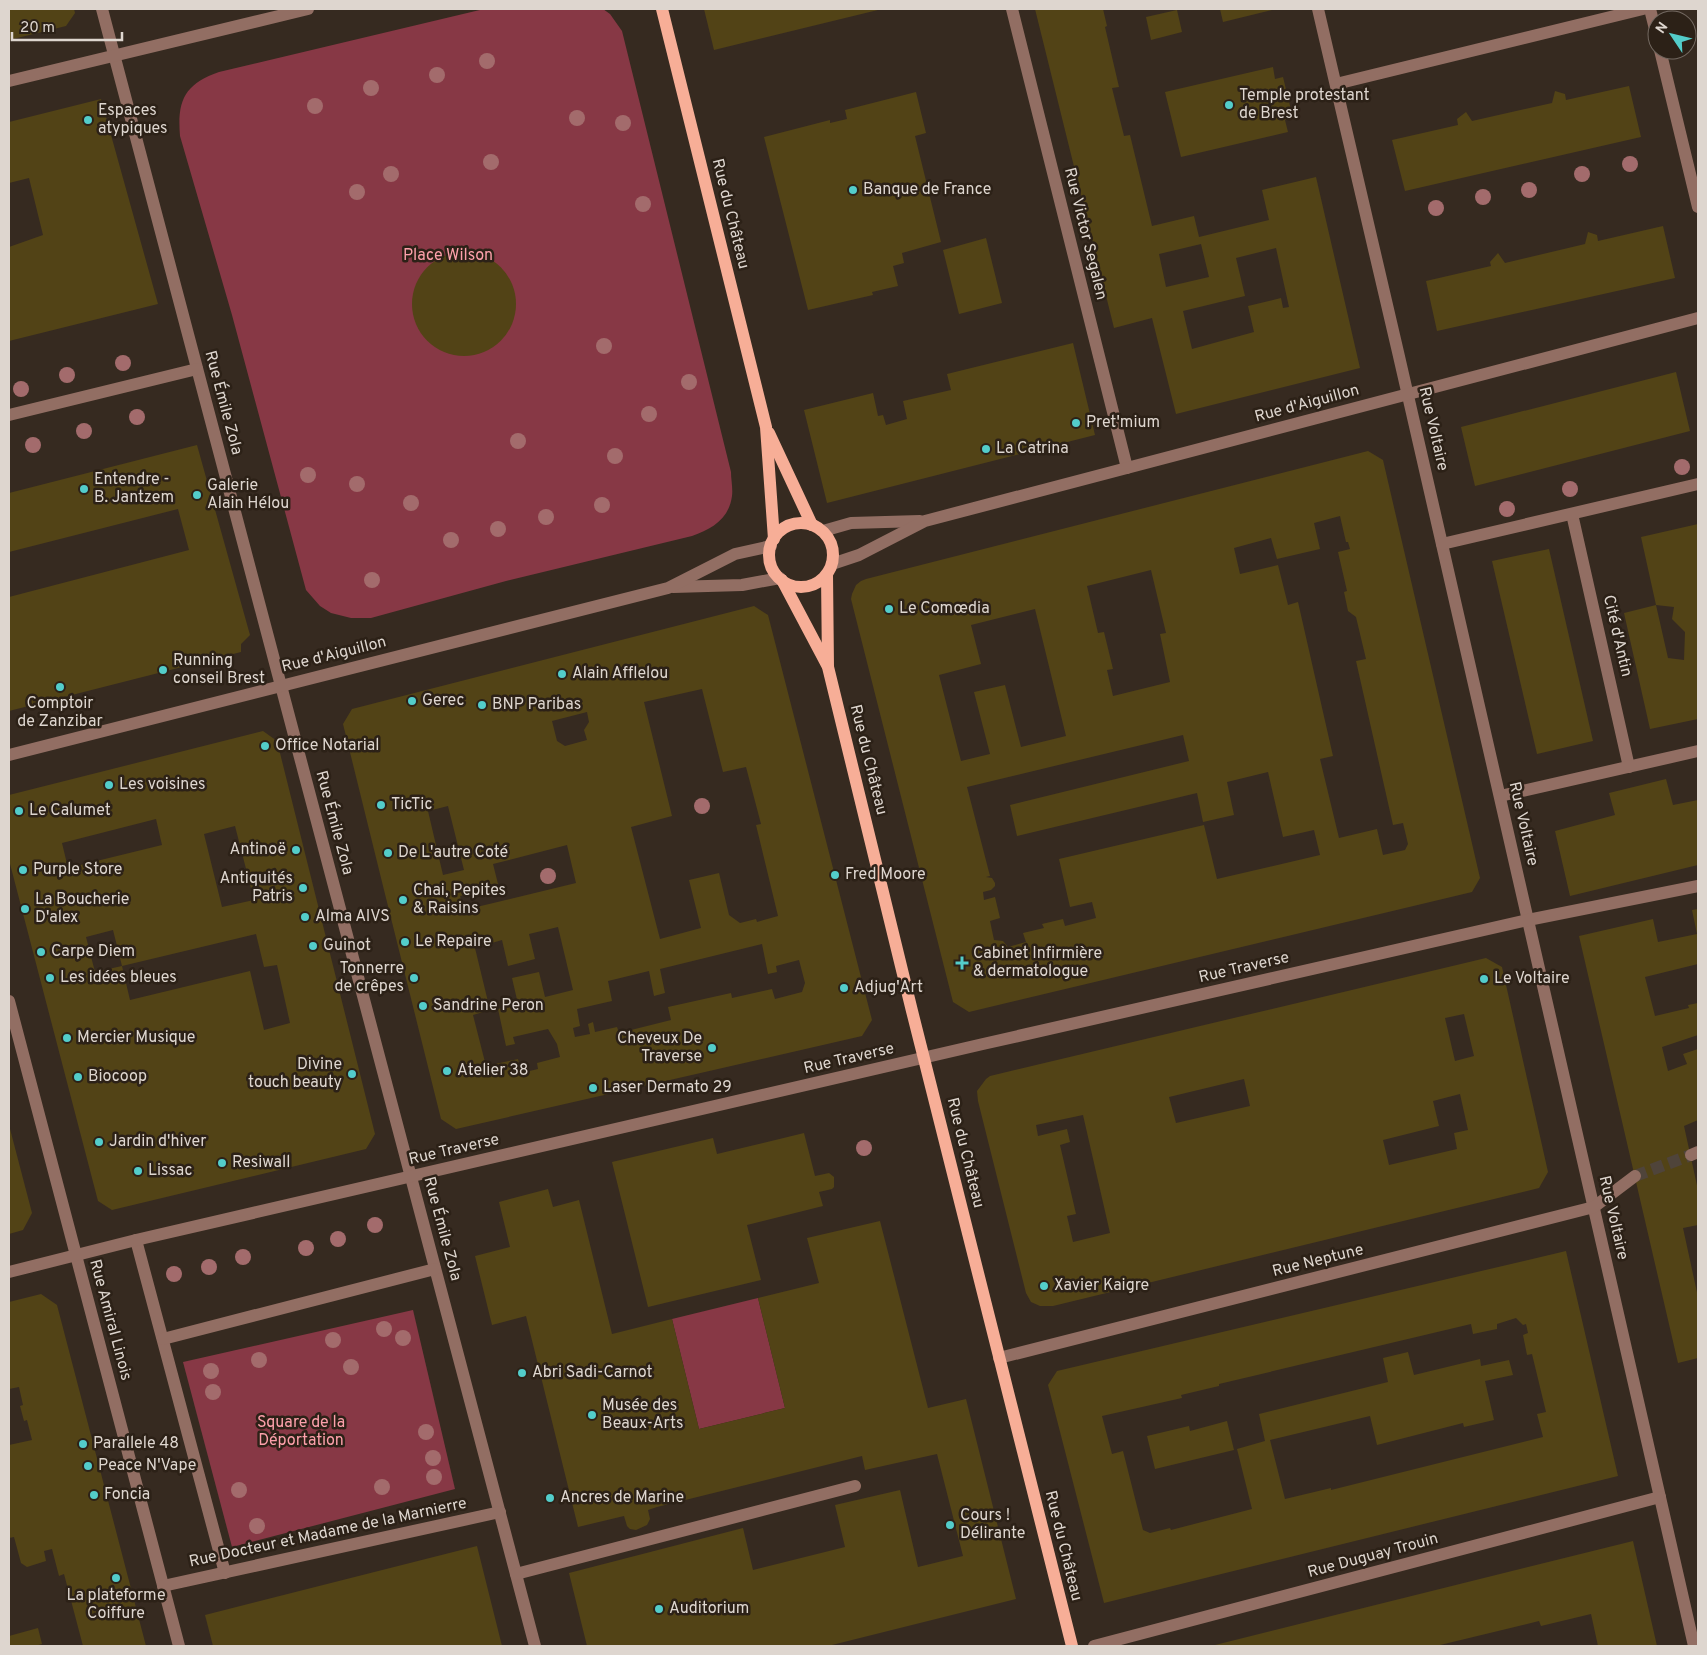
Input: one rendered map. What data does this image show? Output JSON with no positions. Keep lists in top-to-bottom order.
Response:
{
  "streets": {
    "main road": ["Rue du Château"],
    "street": [
      "Rue Victor Segalen",
      "Rue Émile Zola",
      "Rue d'Aiguillon",
      "Rue Voltaire",
      "Cité d'Antin",
      "Rue Traverse",
      "Rue Neptune",
      "Rue Amiral Linois",
      "Rue Docteur et Madame de la Marnierre",
      "Rue Duguay Trouin"
    ]
  },
  "crossings": [
    ["Rue du Château", "Rue d'Aiguillon"],
    ["Rue du Château", "Rue Traverse"],
    ["Rue du Château", "Rue Neptune"],
    ["Rue Victor Segalen", "Rue d'Aiguillon"],
    ["Rue Émile Zola", "Rue d'Aiguillon"],
    ["Rue Émile Zola", "Rue Traverse"],
    ["Rue Émile Zola", "Rue Docteur et Madame de la Marnierre"],
    ["Rue d'Aiguillon", "Rue Voltaire"],
    ["Rue Voltaire", "Rue Traverse"],
    ["Rue Voltaire", "Rue Neptune"],
    ["Rue Voltaire", "Rue Duguay Trouin"],
    ["Rue Traverse", "Rue Amiral Linois"],
    ["Rue Amiral Linois", "Rue Docteur et Madame de la Marnierre"]
  ],
  "parks": ["Place Wilson", "Square de la Déportation"],
  "places": {
    "other": [
      "Temple protestant de Brest",
      "Espaces atypiques",
      "Banque de France",
      "Pret'mium",
      "La Catrina",
      "Entendre - B. Jantzem",
      "Galerie Alain Hélou",
      "Le Comœdia",
      "Running conseil Brest",
      "Alain Afflelou",
      "Comptoir de Zanzibar",
      "Gerec",
      "BNP Paribas",
      "Office Notarial",
      "Les voisines",
      "TicTic",
      "Le Calumet",
      "Antinoë",
      "De L'autre Coté",
      "Purple Store",
      "Fred Moore",
      "Antiquités Patris",
      "Chai, Pepites & Raisins",
      "La Boucherie D'alex",
      "Alma AIVS",
      "Le Repaire",
      "Guinot",
      "Carpe Diem",
      "Les idées bleues",
      "Tonnerre de crêpes",
      "Le Voltaire",
      "Adjug'Art",
      "Sandrine Peron",
      "Mercier Musique",
      "Cheveux De Traverse",
      "Atelier 38",
      "Divine touch beauty",
      "Biocoop",
      "Laser Dermato 29",
      "Jardin d'hiver",
      "Resiwall",
      "Lissac",
      "Xavier Kaigre",
      "Abri Sadi-Carnot",
      "Musée des Beaux-Arts",
      "Parallele 48",
      "Peace N'Vape",
      "Foncia",
      "Ancres de Marine",
      "Cours ! Délirante",
      "La plateforme Coiffure",
      "Auditorium"
    ],
    "health": ["Cabinet Infirmière & dermatologue"]
  },
  "scale_bar": "20 m",
  "north": "top left"
}
